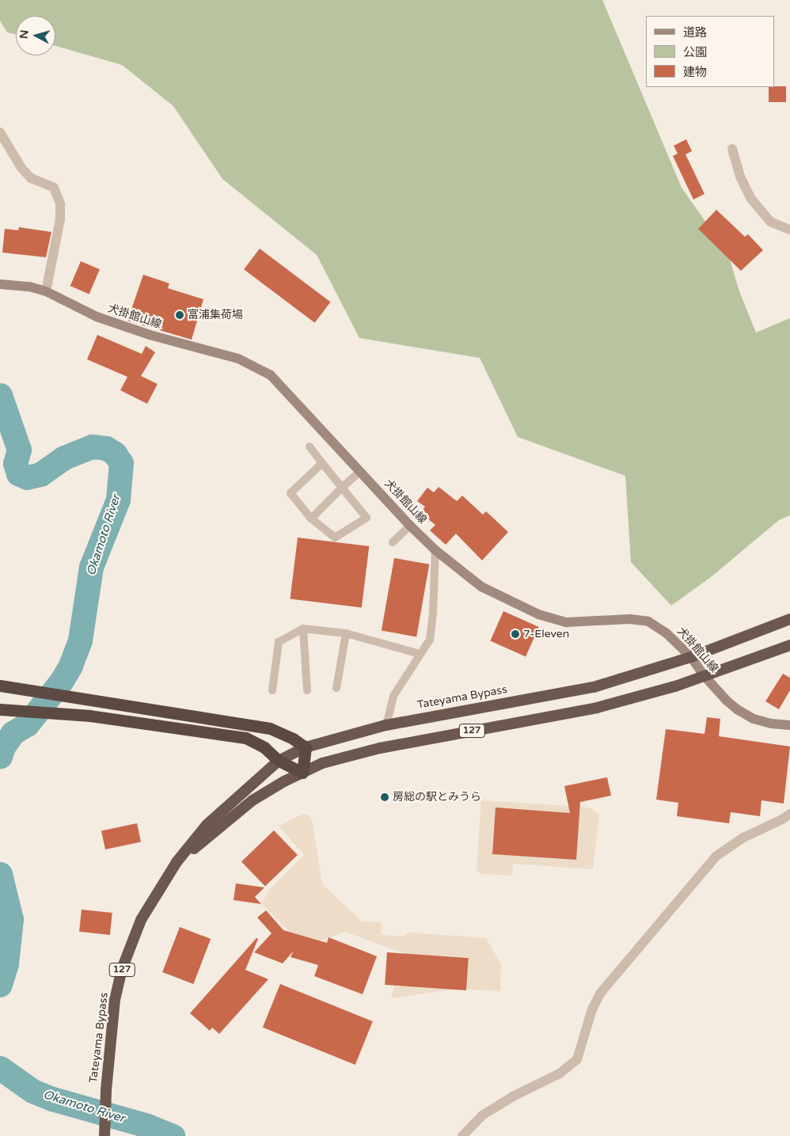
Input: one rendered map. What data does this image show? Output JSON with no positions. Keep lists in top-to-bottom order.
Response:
{
  "streets": {
    "highway": ["Tateyama Bypass", "127"],
    "main road": ["犬掛館山線"]
  },
  "crossings": [
    ["犬掛館山線", "Tateyama Bypass"]
  ],
  "water": ["Okamoto River"],
  "places": ["富浦集荷場", "7-Eleven", "房総の駅とみうら"],
  "legend": ["道路", "公園", "建物"],
  "north": "left"
}
